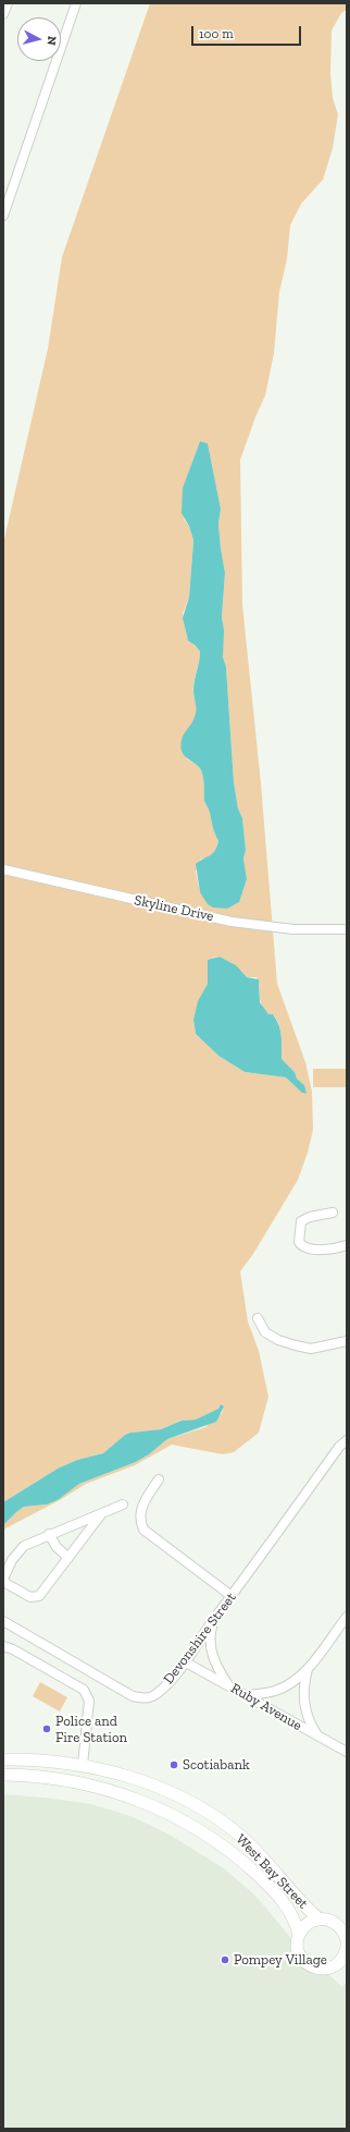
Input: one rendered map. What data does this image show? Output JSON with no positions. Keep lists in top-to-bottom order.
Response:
{
  "streets": {
    "main road": ["West Bay Street"],
    "street": ["Skyline Drive", "Devonshire Street", "Ruby Avenue"]
  },
  "crossings": [
    ["Devonshire Street", "Ruby Avenue"]
  ],
  "places": ["Police and Fire Station", "Scotiabank", "Pompey Village"],
  "scale_bar": "100 m",
  "north": "right"
}
